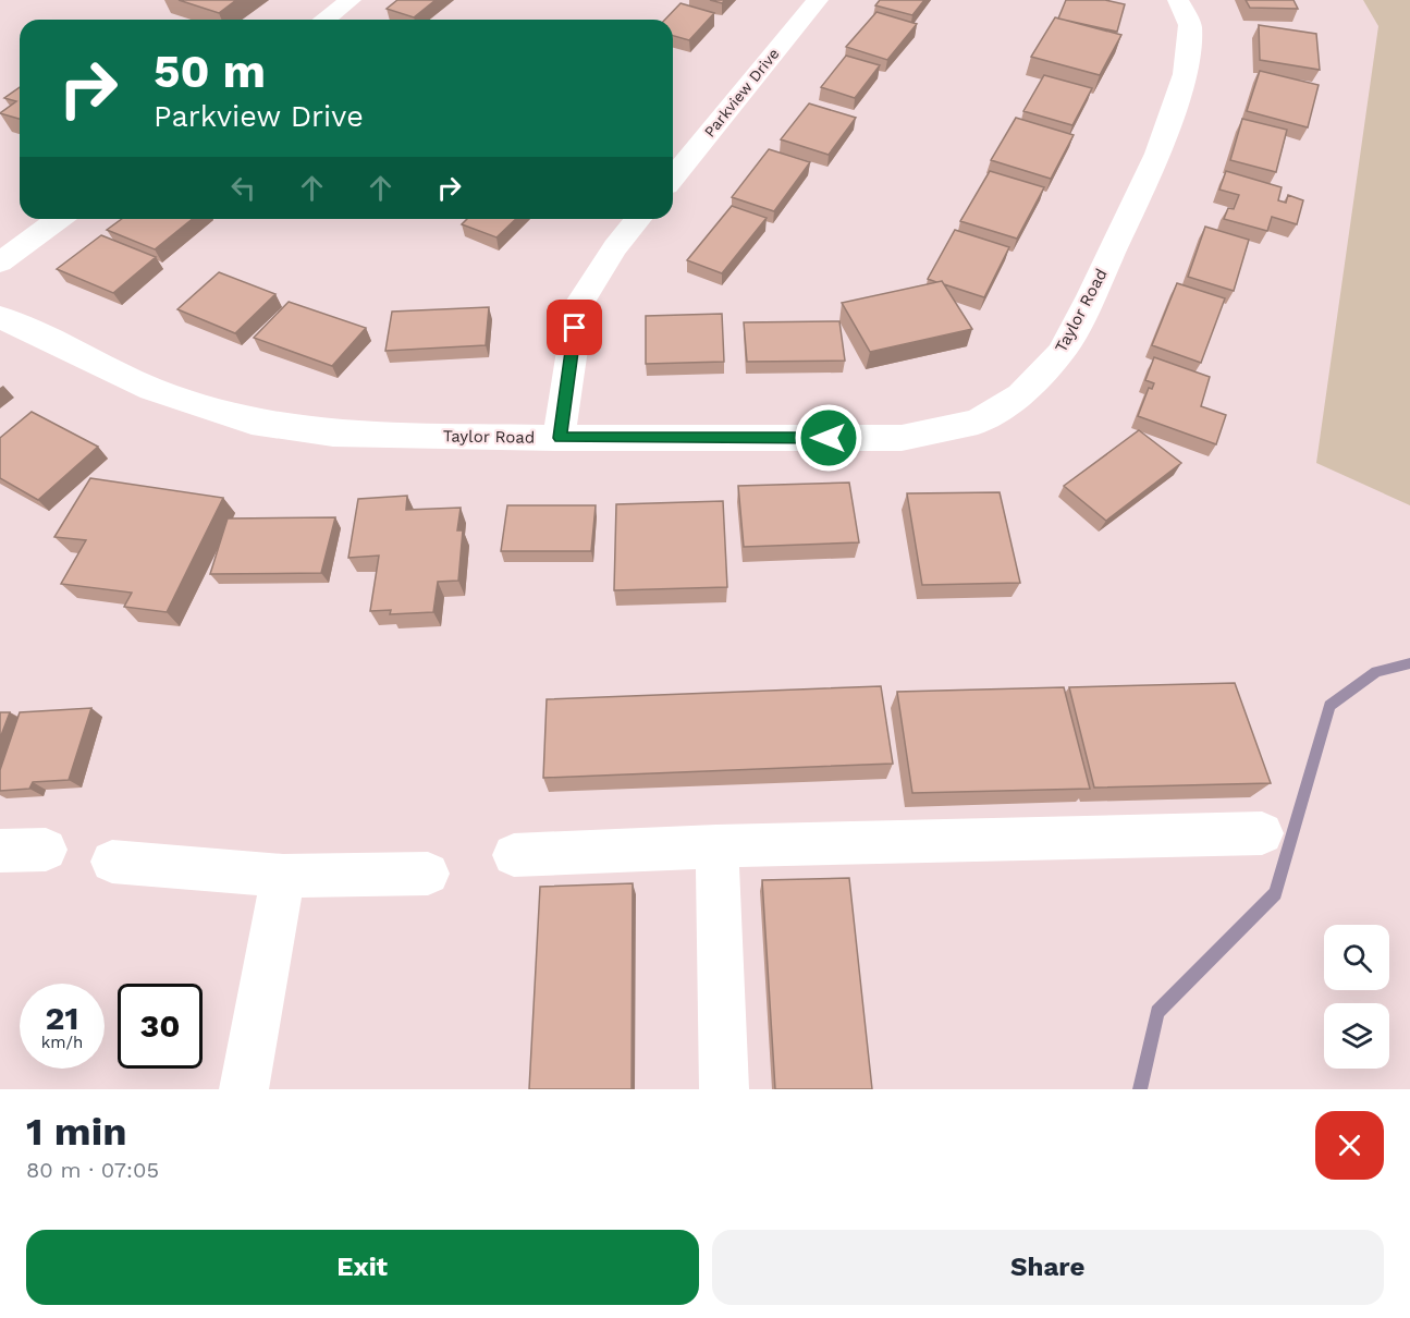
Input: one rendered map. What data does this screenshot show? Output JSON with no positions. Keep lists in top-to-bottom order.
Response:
{
  "streets": {
    "street": ["Parkview Drive", "Taylor Road"]
  },
  "page": {
    "turn": ["50 m", "Parkview Drive"],
    "speed": "21 km/h",
    "limit": "30",
    "heading": ["1 min", "80 m · 07:05"],
    "buttons": ["Exit", "Share"]
  }
}
